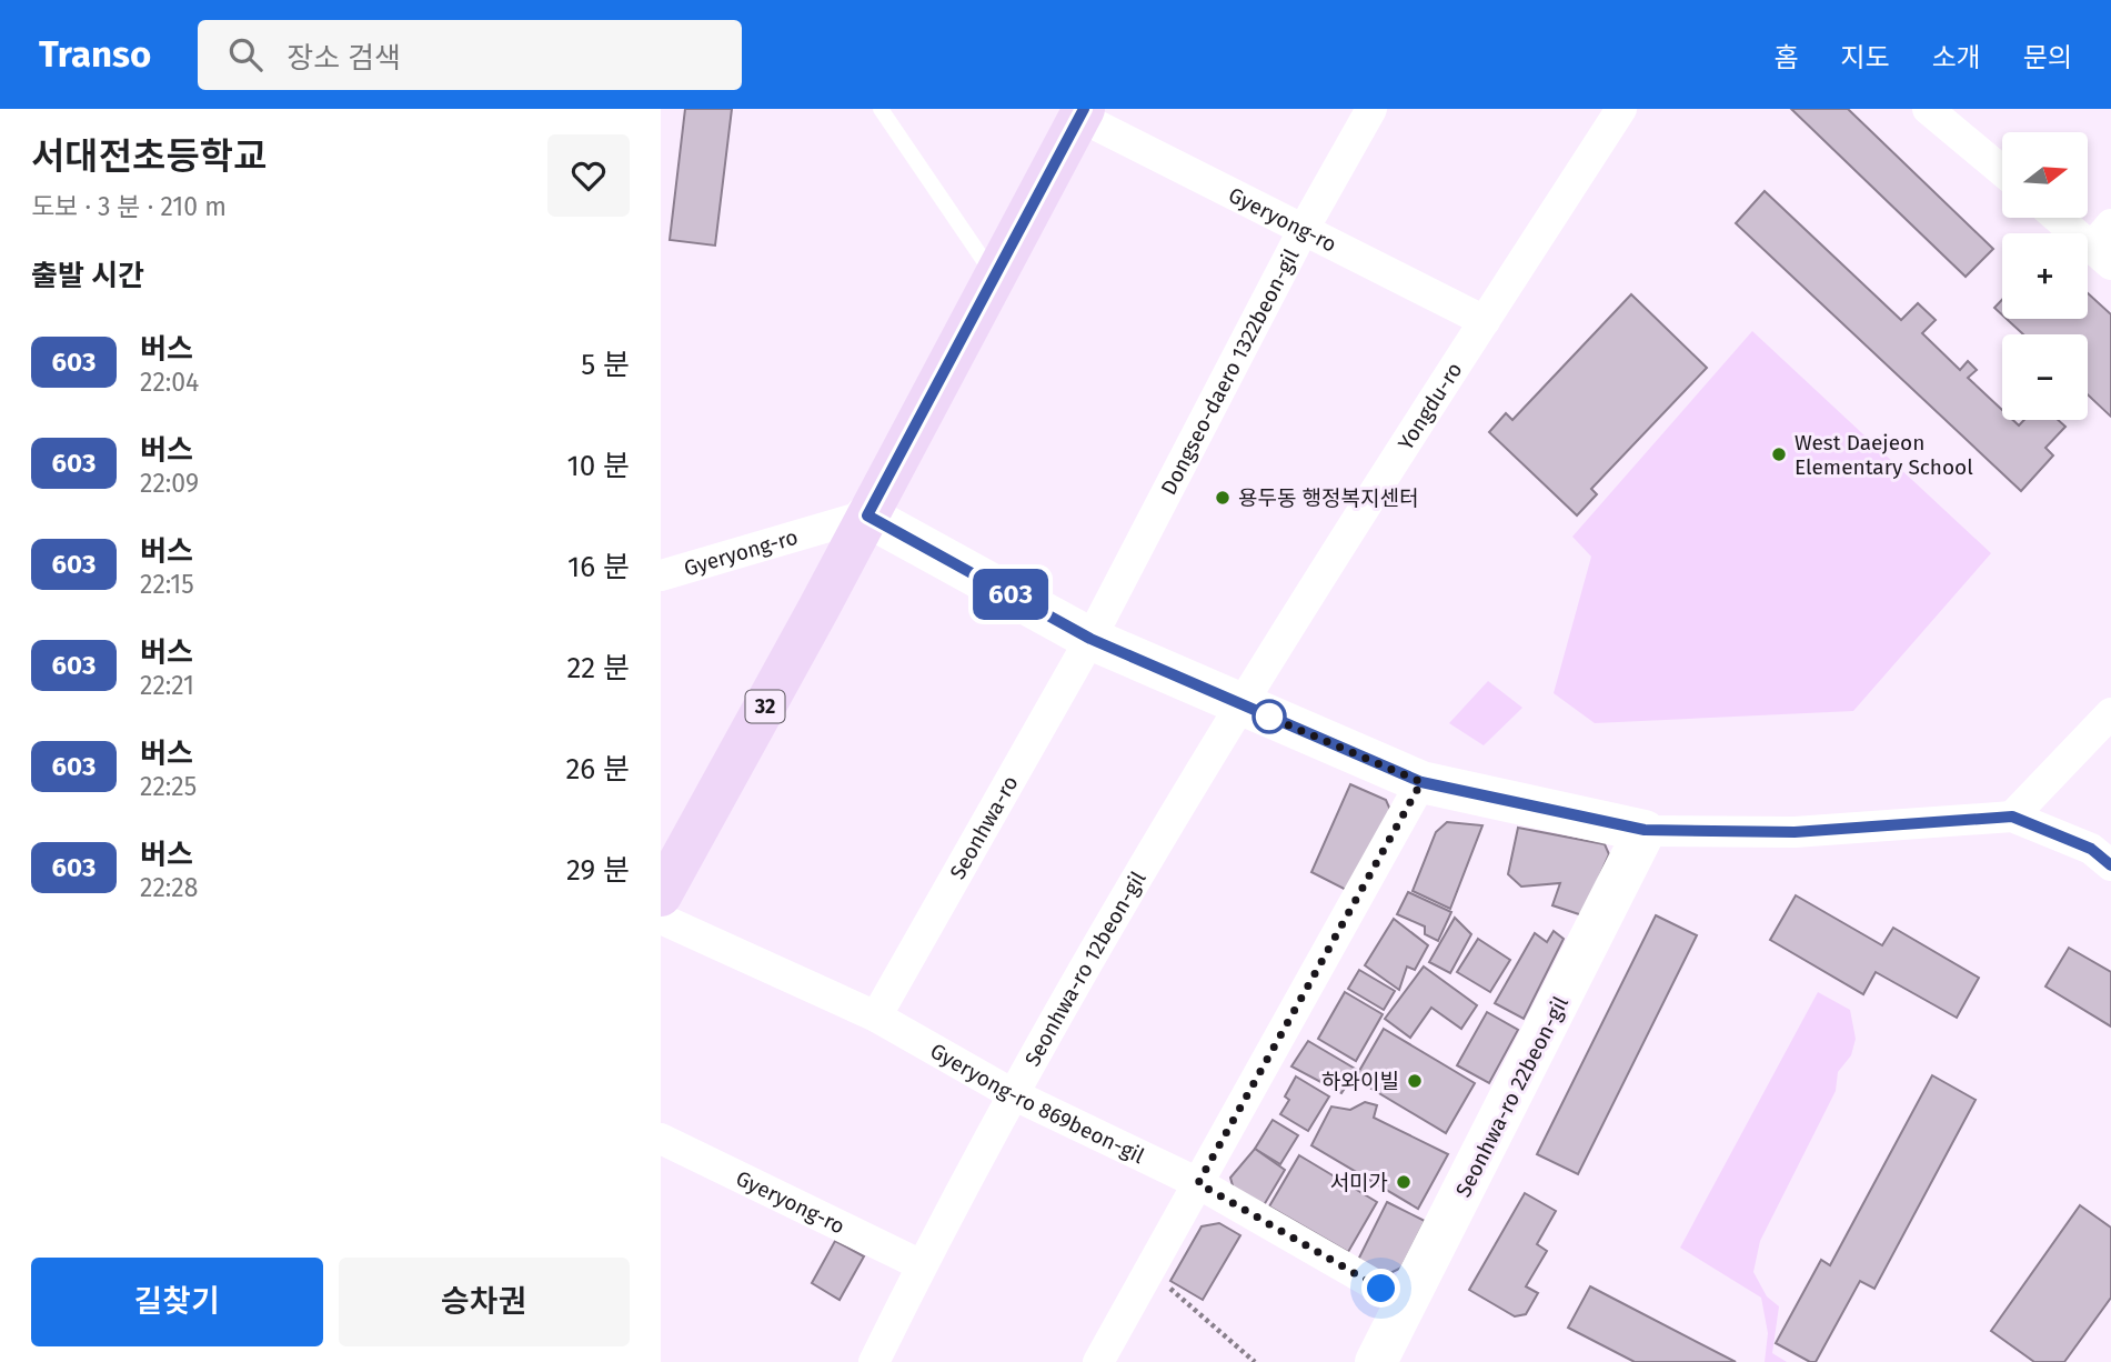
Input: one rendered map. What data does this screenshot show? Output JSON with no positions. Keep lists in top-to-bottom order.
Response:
{
  "streets": {
    "main road": ["Gyeryong-ro", "32", "Seonhwa-ro 22beon-gil"],
    "street": [
      "Dongseo-daero 1322beon-gil",
      "Yongdu-ro",
      "Seonhwa-ro",
      "Seonhwa-ro 12beon-gil",
      "Gyeryong-ro 869beon-gil"
    ]
  },
  "crossings": [
    ["Gyeryong-ro", "Dongseo-daero 1322beon-gil"],
    ["Gyeryong-ro", "Yongdu-ro"],
    ["Gyeryong-ro", "Seonhwa-ro 12beon-gil"],
    ["Dongseo-daero 1322beon-gil", "Seonhwa-ro"],
    ["Yongdu-ro", "Seonhwa-ro 12beon-gil"],
    ["Seonhwa-ro", "Gyeryong-ro 869beon-gil"],
    ["Seonhwa-ro 12beon-gil", "Gyeryong-ro 869beon-gil"],
    ["Seonhwa-ro 22beon-gil", "Gyeryong-ro 869beon-gil"]
  ],
  "places": [
    "West Daejeon Elementary School",
    "용두동 행정복지센터",
    "하와이빌",
    "서미가"
  ],
  "lines": ["bus line 603"],
  "north": "right",
  "page": {
    "header": "Transo",
    "search": "장소 검색",
    "nav": [
      "홈",
      "지도",
      "소개",
      "문의"
    ],
    "heading": [
      ["서대전초등학교", "도보 · 3 분 · 210 m"],
      "출발 시간"
    ],
    "on_map": "603",
    "map_buttons": ["+", "−"],
    "list": [
      {
        "mark": "603",
        "name": "버스",
        "note": "22:04",
        "value": "5 분"
      },
      {
        "mark": "603",
        "name": "버스",
        "note": "22:09",
        "value": "10 분"
      },
      {
        "mark": "603",
        "name": "버스",
        "note": "22:15",
        "value": "16 분"
      },
      {
        "mark": "603",
        "name": "버스",
        "note": "22:21",
        "value": "22 분"
      },
      {
        "mark": "603",
        "name": "버스",
        "note": "22:25",
        "value": "26 분"
      },
      {
        "mark": "603",
        "name": "버스",
        "note": "22:28",
        "value": "29 분"
      }
    ],
    "buttons": ["길찾기", "승차권"]
  }
}
